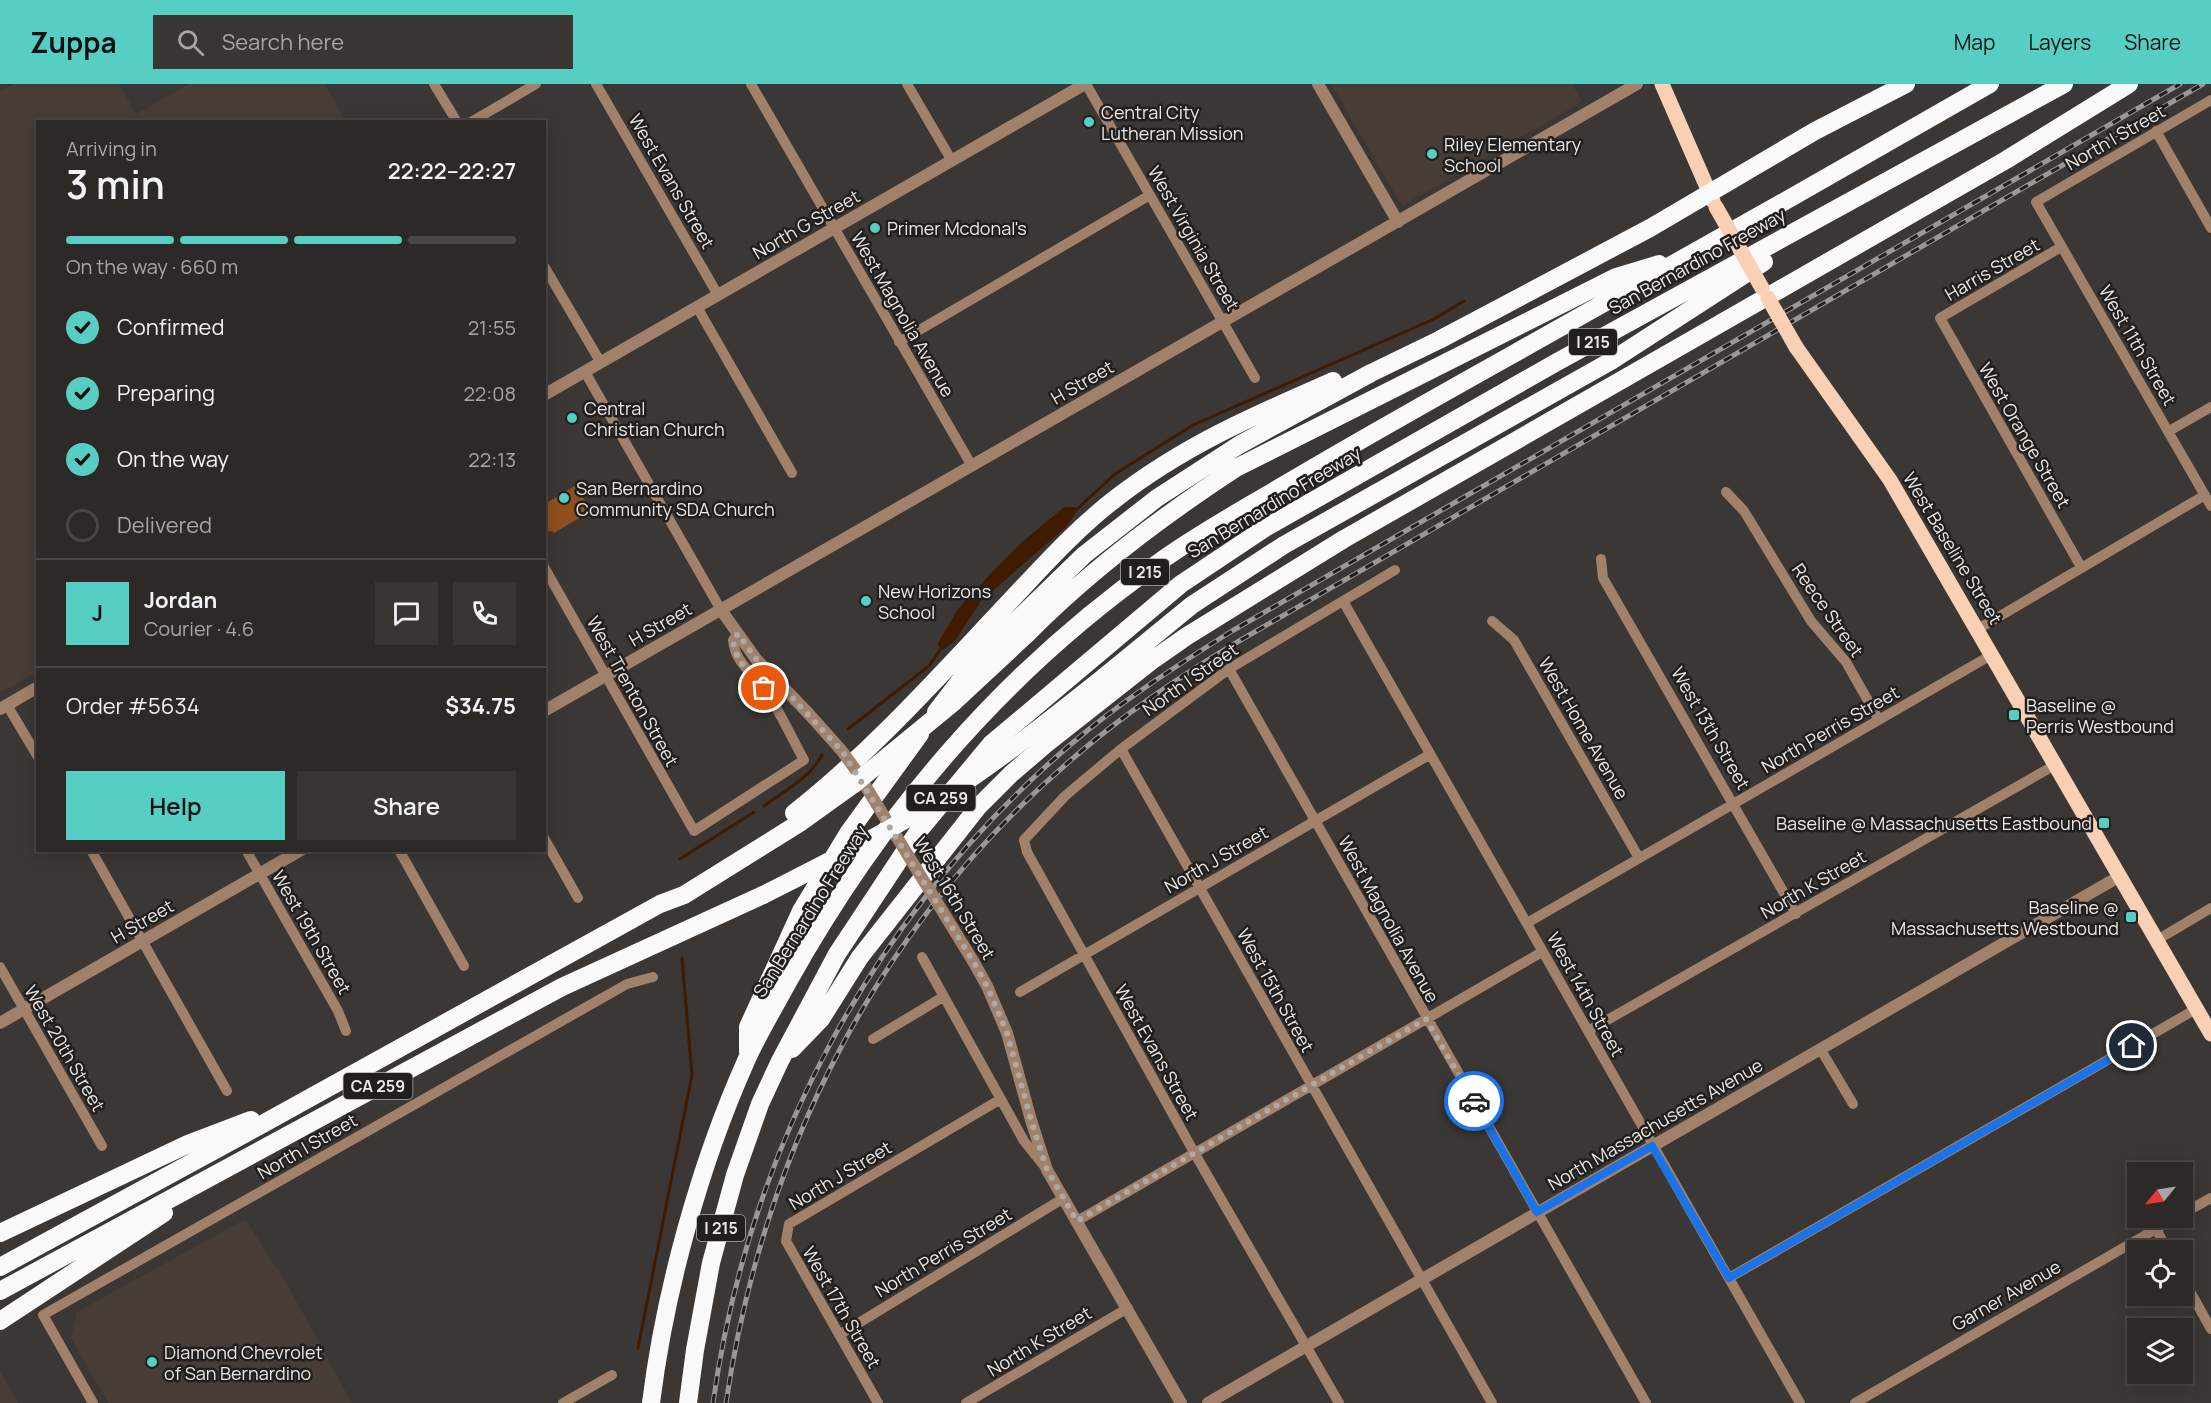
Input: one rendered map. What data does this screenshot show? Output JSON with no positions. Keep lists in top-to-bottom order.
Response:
{
  "streets": {
    "highway": ["San Bernardino Freeway", "I 215", "CA 259"],
    "main road": ["West Baseline Street"],
    "street": [
      "North I Street",
      "West Evans Street",
      "North G Street",
      "West Virginia Street",
      "Harris Street",
      "West Magnolia Avenue",
      "West 11th Street",
      "H Street",
      "West Orange Street",
      "Reece Street",
      "West Trenton Street",
      "West Home Avenue",
      "West 13th Street",
      "North Perris Street",
      "North J Street",
      "North K Street",
      "West 16th Street",
      "West 19th Street",
      "West 15th Street",
      "West 14th Street",
      "West 20th Street",
      "North Massachusetts Avenue",
      "Garner Avenue",
      "West 17th Street"
    ]
  },
  "crossings": [
    ["North I Street", "West Evans Street"],
    ["North I Street", "West Magnolia Avenue"],
    ["North I Street", "West 11th Street"],
    ["North I Street", "West 15th Street"],
    ["North I Street", "West 14th Street"],
    ["West Evans Street", "North G Street"],
    ["West Evans Street", "North J Street"],
    ["West Evans Street", "North Massachusetts Avenue"],
    ["North G Street", "West Virginia Street"],
    ["North G Street", "West Magnolia Avenue"],
    ["North G Street", "West 16th Street"],
    ["West Virginia Street", "H Street"],
    ["Harris Street", "West 11th Street"],
    ["Harris Street", "West Orange Street"],
    ["West Magnolia Avenue", "H Street"],
    ["West Magnolia Avenue", "North J Street"],
    ["West Magnolia Avenue", "North Massachusetts Avenue"],
    ["H Street", "West Trenton Street"],
    ["H Street", "West 16th Street"],
    ["H Street", "West 19th Street"],
    ["H Street", "West 20th Street"],
    ["West Baseline Street", "North Perris Street"],
    ["West Baseline Street", "North K Street"],
    ["West Baseline Street", "North Massachusetts Avenue"],
    ["Reece Street", "North Perris Street"],
    ["West Trenton Street", "West 16th Street"],
    ["West Home Avenue", "North Perris Street"],
    ["West 13th Street", "North Perris Street"],
    ["West 13th Street", "North K Street"],
    ["North Perris Street", "West 16th Street"],
    ["North Perris Street", "West 14th Street"],
    ["North Perris Street", "West 17th Street"],
    ["North J Street", "West 16th Street"],
    ["North J Street", "West 15th Street"],
    ["North J Street", "West 14th Street"],
    ["North J Street", "West 17th Street"],
    ["North K Street", "West 16th Street"],
    ["North K Street", "West 14th Street"],
    ["West 15th Street", "North Massachusetts Avenue"],
    ["West 14th Street", "North Massachusetts Avenue"]
  ],
  "places": {
    "other": [
      "Central City Lutheran Mission",
      "Riley Elementary School",
      "Primer Mcdonal's",
      "Central Christian Church",
      "San Bernardino Community SDA Church",
      "New Horizons School",
      "Diamond Chevrolet of San Bernardino"
    ],
    "transit": ["Baseline @ Perris Westbound", "Baseline @ Massachusetts Eastbound", "Baseline @ Massachusetts Westbound"]
  },
  "north": "bottom left",
  "page": {
    "header": "Zuppa",
    "search": "Search here",
    "nav": ["Map", "Layers", "Share"],
    "heading": ["3 min", "Arriving in", "22:22–22:27"],
    "panel": [
      "Jordan",
      "Courier · 4.6",
      "Order #5634",
      "$34.75"
    ],
    "bar": "On the way · 660 m",
    "list": [
      ["Confirmed", "21:55"],
      ["Preparing", "22:08"],
      ["On the way", "22:13"],
      "Delivered"
    ],
    "round": "J",
    "buttons": ["Help", "Share"]
  }
}
